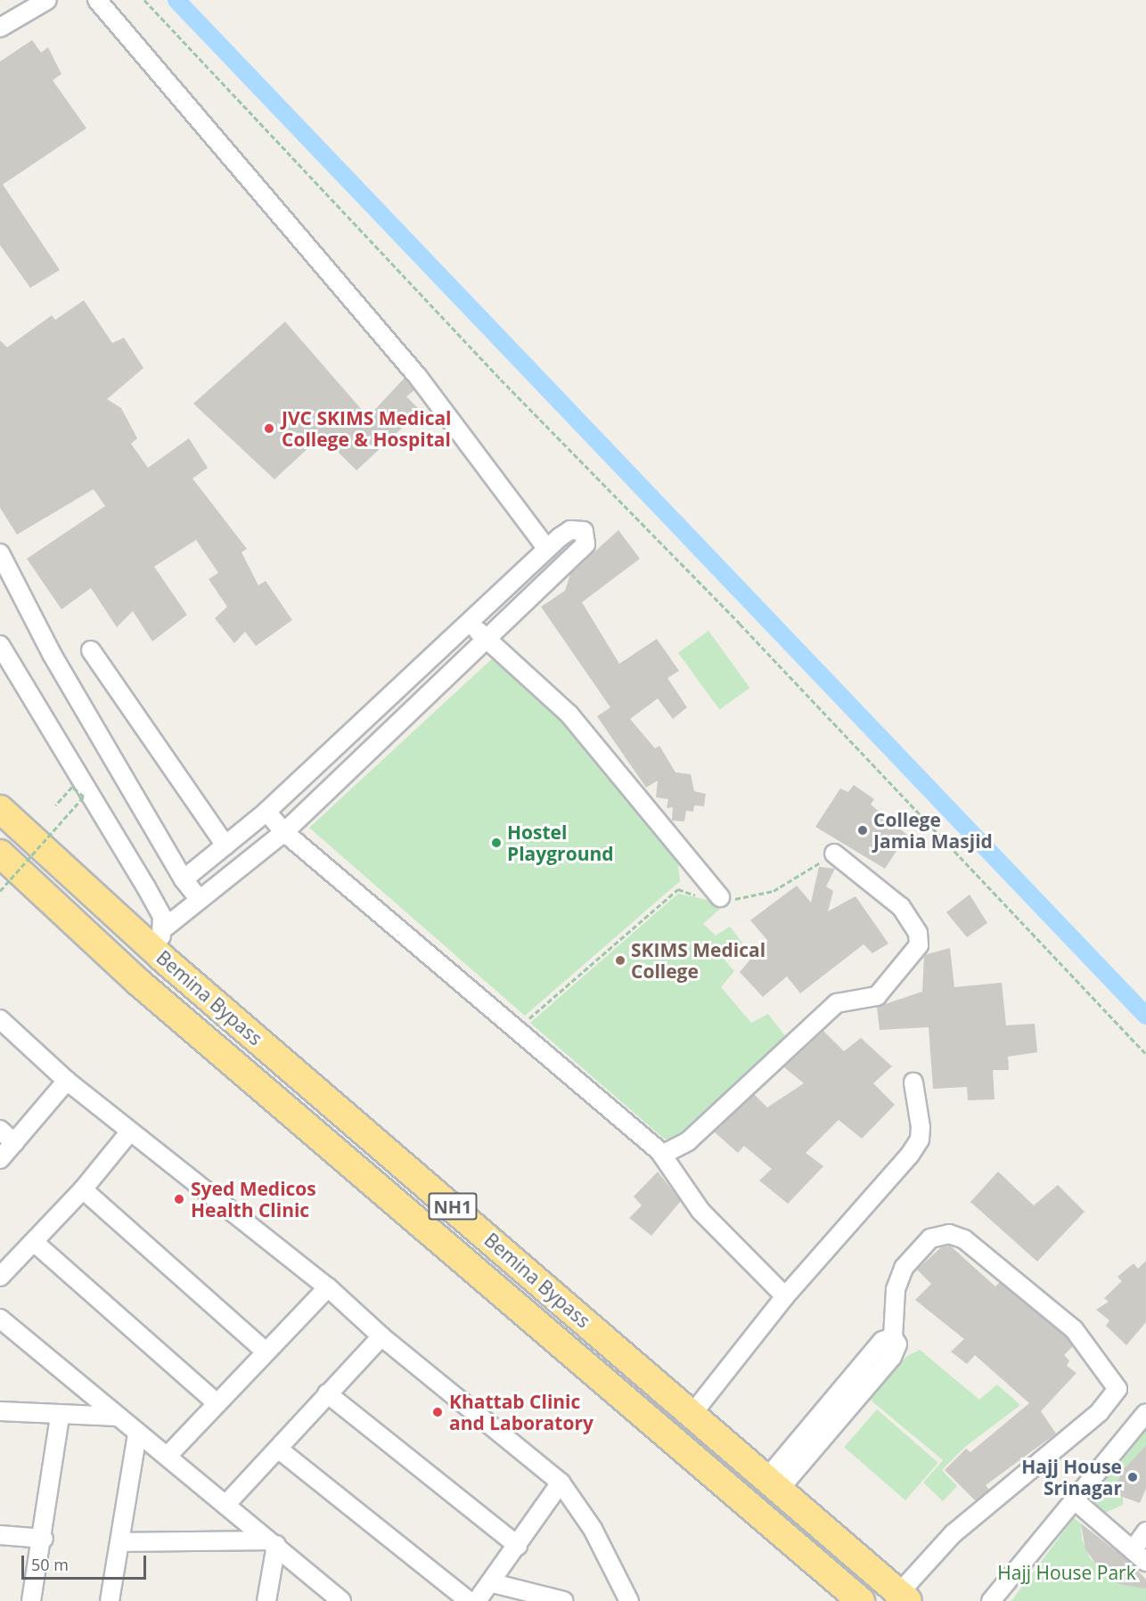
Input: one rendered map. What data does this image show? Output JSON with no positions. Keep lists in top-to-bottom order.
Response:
{
  "streets": {
    "highway": ["Bemina Bypass", "NH1"]
  },
  "parks": ["Hajj House Park"],
  "places": [
    "JVC SKIMS Medical College & Hospital",
    "College Jamia Masjid",
    "Hostel Playground",
    "SKIMS Medical College",
    "Syed Medicos Health Clinic",
    "Khattab Clinic and Laboratory",
    "Hajj House Srinagar"
  ],
  "scale_bar": "50 m"
}
